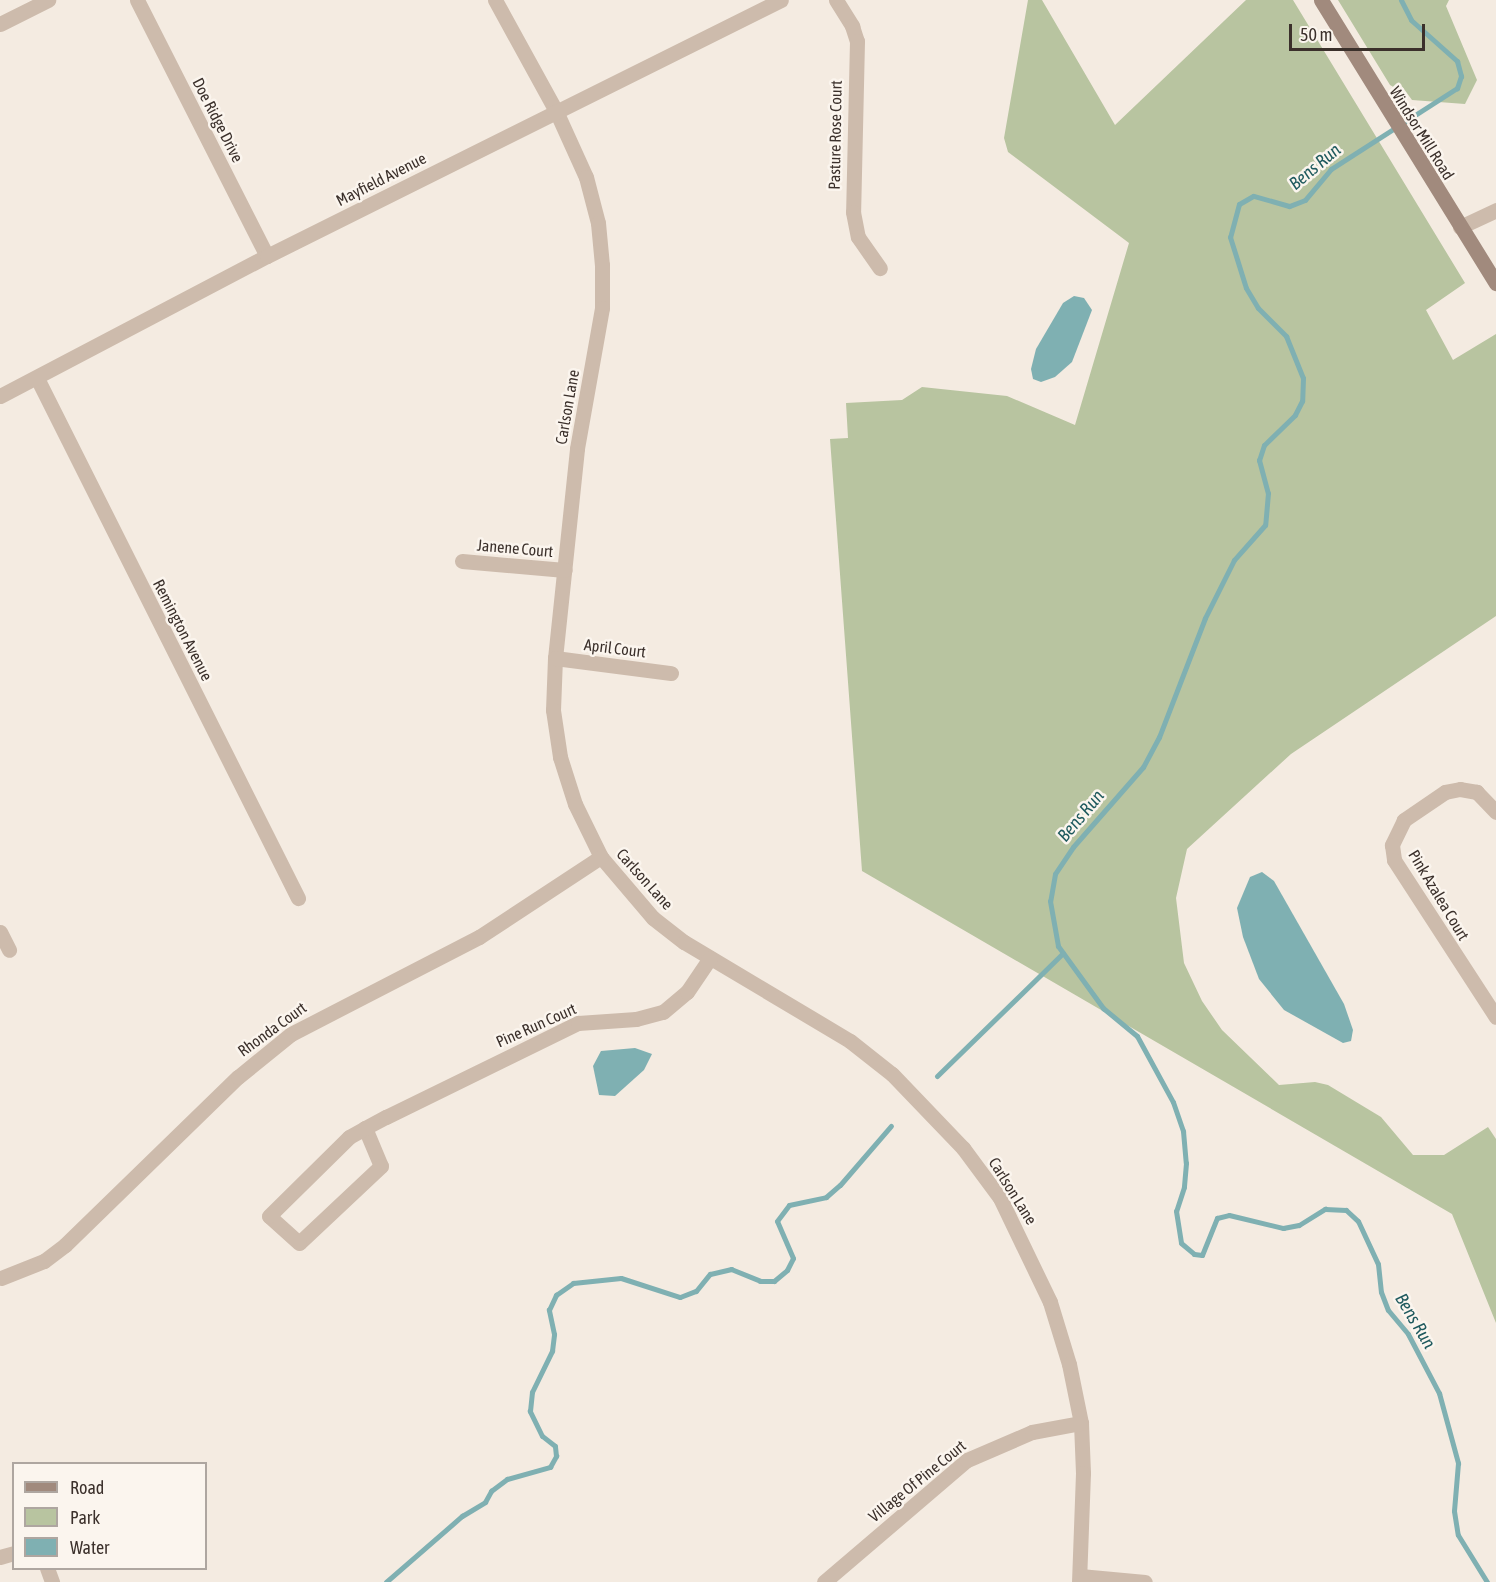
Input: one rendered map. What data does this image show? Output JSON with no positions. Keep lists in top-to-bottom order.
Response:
{
  "streets": {
    "main road": ["Windsor Mill Road"],
    "street": [
      "Doe Ridge Drive",
      "Pasture Rose Court",
      "Mayfield Avenue",
      "Carlson Lane",
      "Janene Court",
      "Remington Avenue",
      "April Court",
      "Pink Azalea Court",
      "Pine Run Court",
      "Rhonda Court",
      "Village Of Pine Court"
    ]
  },
  "crossings": [
    ["Doe Ridge Drive", "Mayfield Avenue"],
    ["Mayfield Avenue", "Carlson Lane"],
    ["Mayfield Avenue", "Remington Avenue"],
    ["Carlson Lane", "Janene Court"],
    ["Carlson Lane", "April Court"],
    ["Carlson Lane", "Pine Run Court"],
    ["Carlson Lane", "Rhonda Court"],
    ["Carlson Lane", "Village Of Pine Court"]
  ],
  "water": ["Bens Run"],
  "legend": ["Road", "Park", "Water"],
  "scale_bar": "50 m"
}
